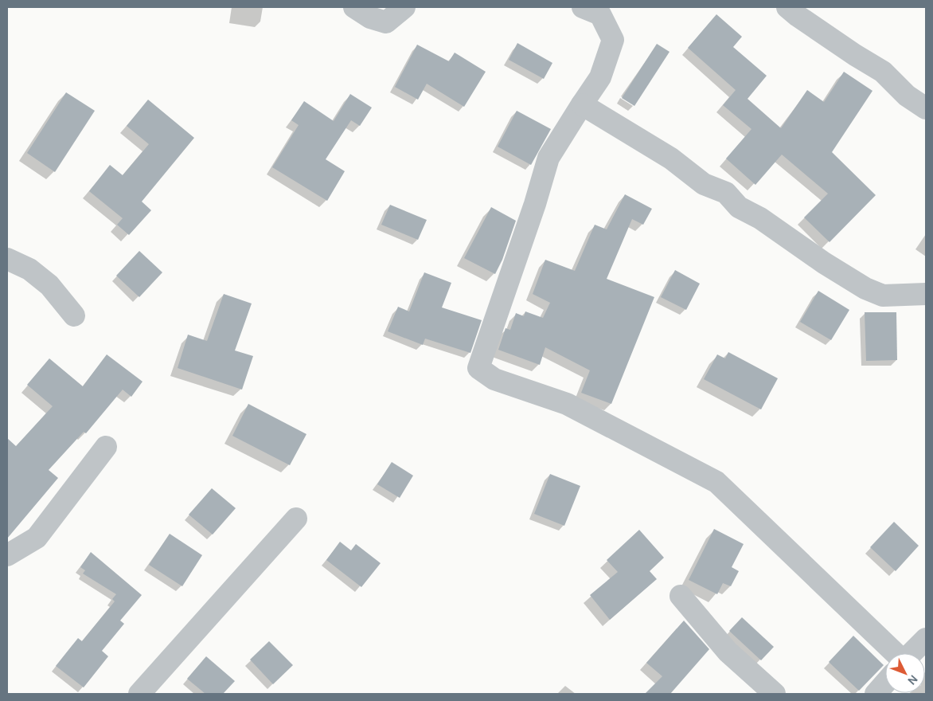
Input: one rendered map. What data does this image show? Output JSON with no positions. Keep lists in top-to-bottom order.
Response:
{
  "north": "bottom right"
}
